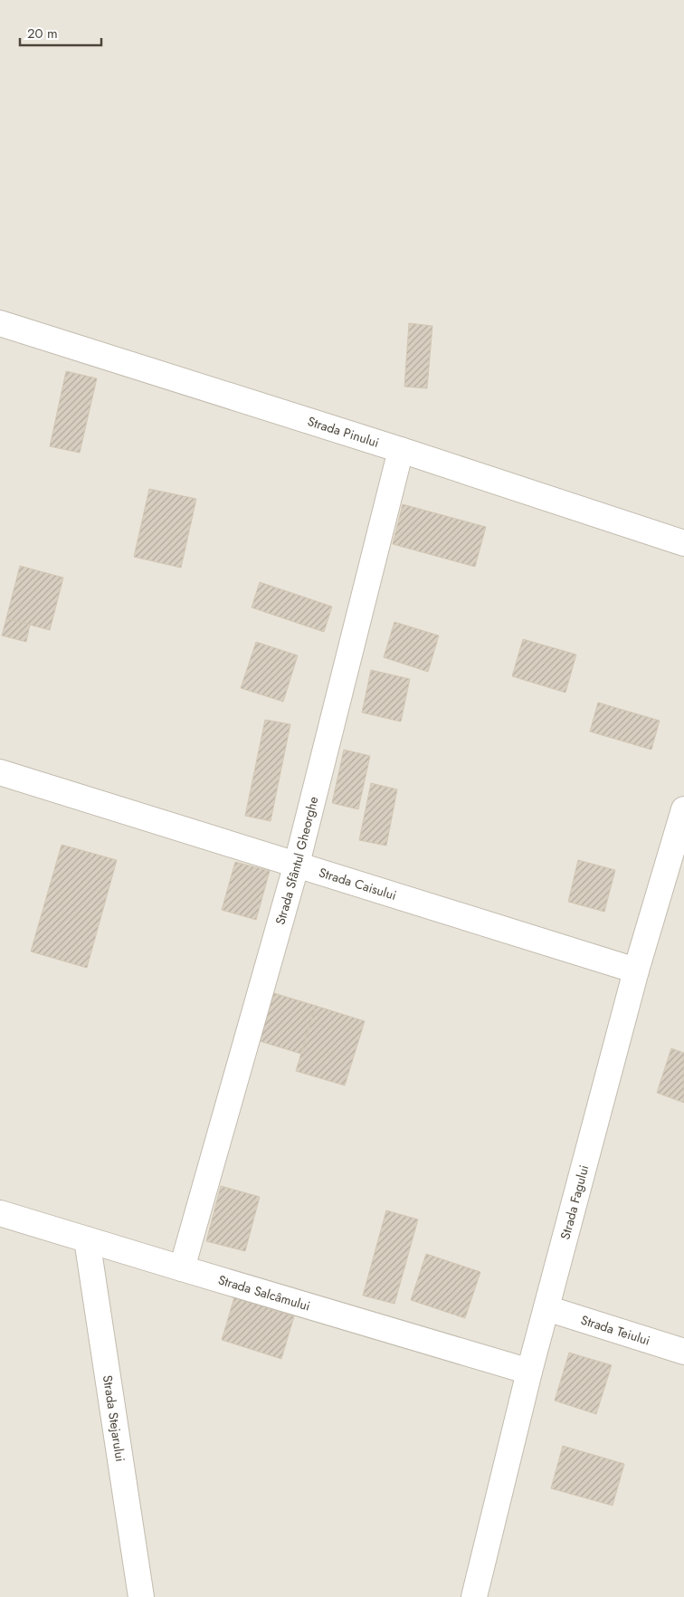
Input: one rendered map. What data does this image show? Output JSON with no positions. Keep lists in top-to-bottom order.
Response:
{
  "streets": {
    "street": [
      "Strada Pinului",
      "Strada Sfântul Gheorghe",
      "Strada Caisului",
      "Strada Fagului",
      "Strada Salcâmului",
      "Strada Teiului",
      "Strada Stejarului"
    ]
  },
  "crossings": [
    ["Strada Pinului", "Strada Sfântul Gheorghe"],
    ["Strada Sfântul Gheorghe", "Strada Caisului"],
    ["Strada Sfântul Gheorghe", "Strada Salcâmului"],
    ["Strada Caisului", "Strada Fagului"],
    ["Strada Fagului", "Strada Salcâmului"],
    ["Strada Fagului", "Strada Teiului"],
    ["Strada Salcâmului", "Strada Stejarului"]
  ],
  "scale_bar": "20 m"
}
